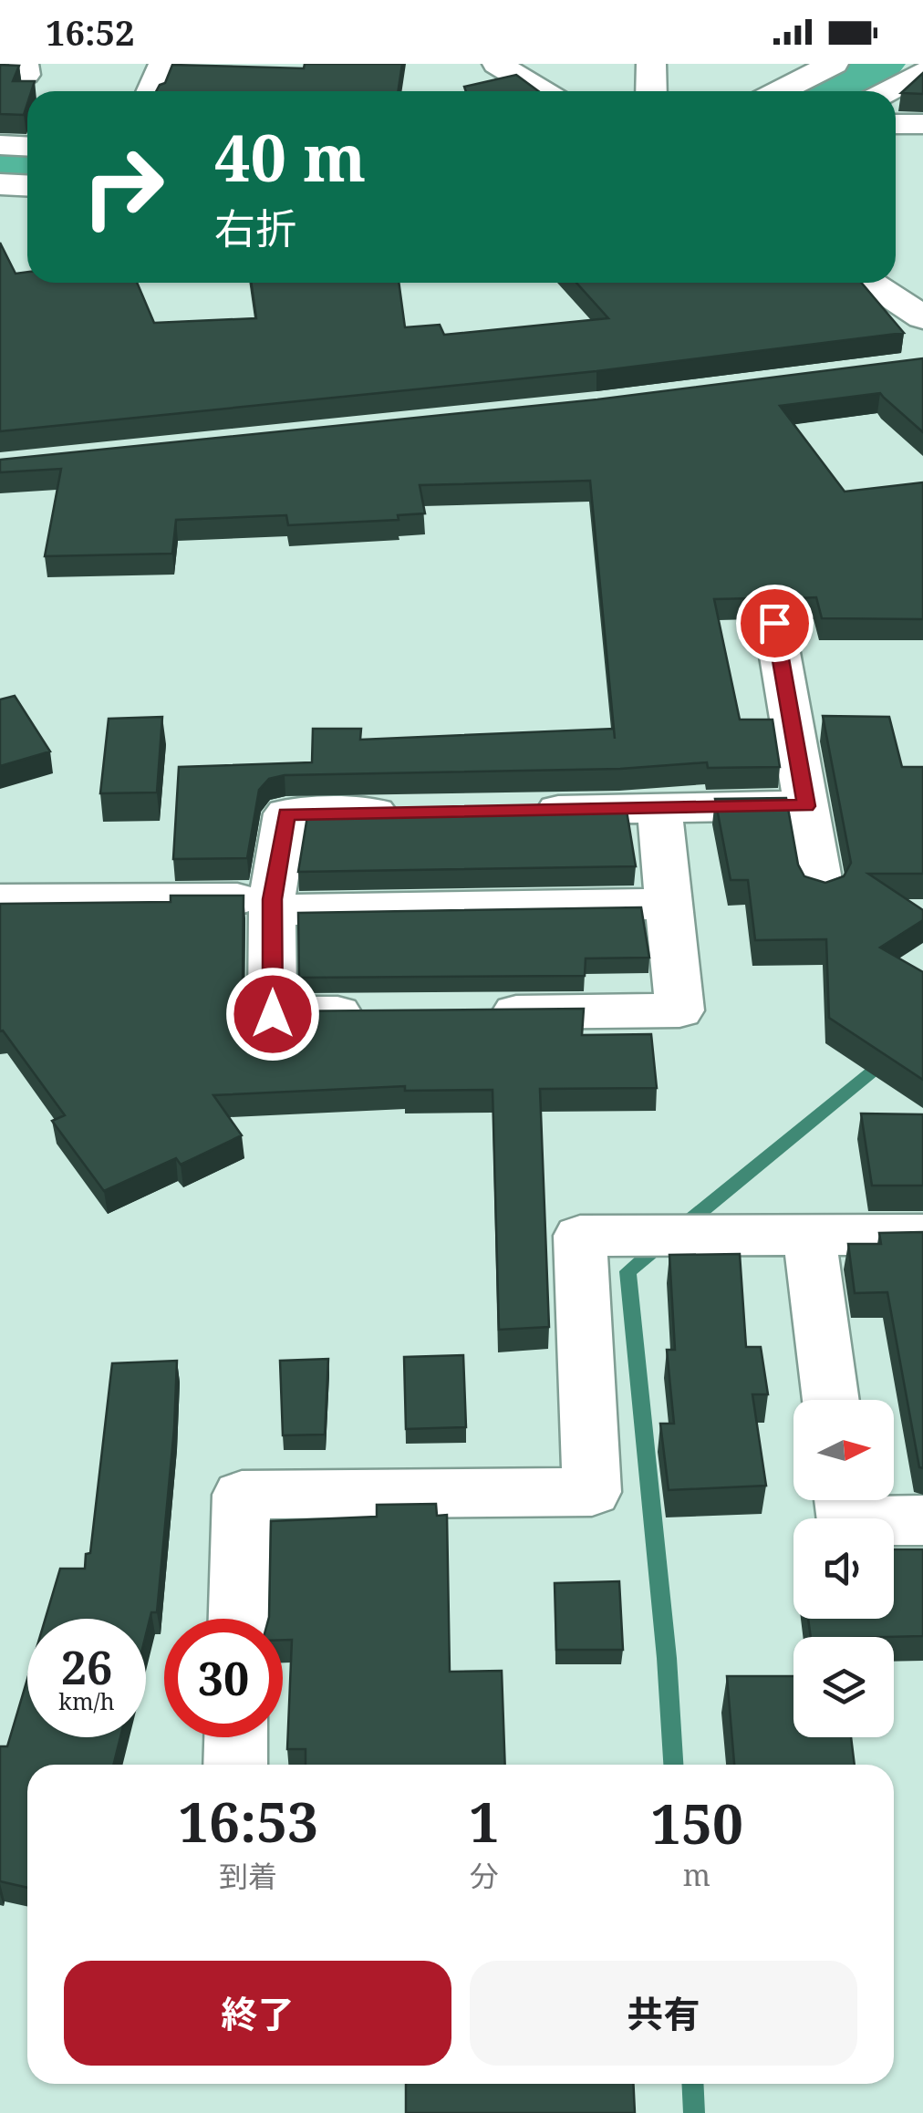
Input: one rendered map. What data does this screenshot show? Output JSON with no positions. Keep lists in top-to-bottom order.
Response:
{
  "north": "right",
  "page": {
    "status": "16:52",
    "turn": ["40 m", "右折"],
    "speed": "26 km/h",
    "limit": "30",
    "eta": [
      "16:53",
      "到着",
      "1",
      "分",
      "150",
      "m"
    ],
    "buttons": ["終了", "共有"]
  }
}
